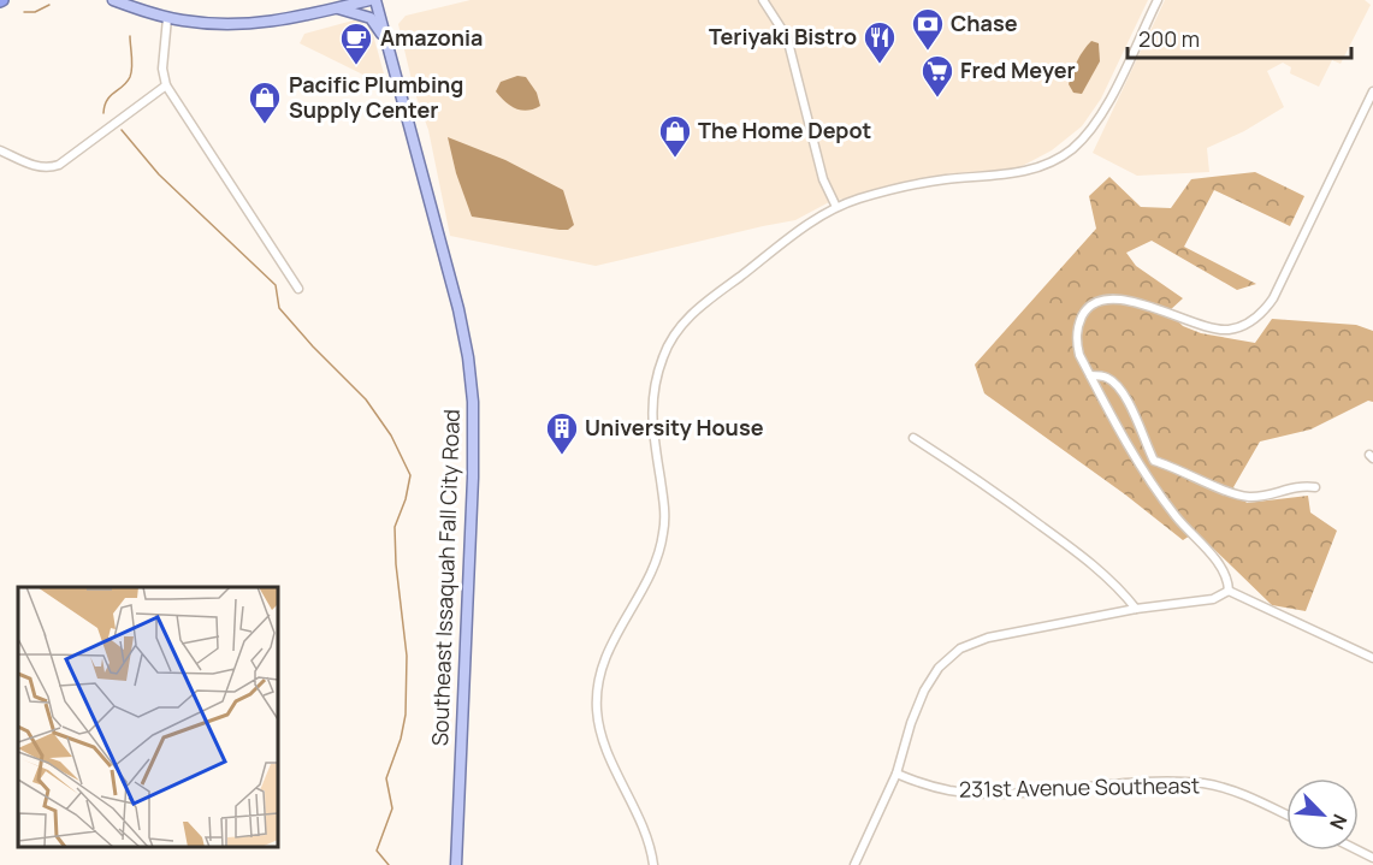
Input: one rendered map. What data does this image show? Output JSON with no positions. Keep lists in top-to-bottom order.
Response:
{
  "streets": {
    "main road": ["Southeast Issaquah Fall City Road"],
    "street": ["231st Avenue Southeast"]
  },
  "places": {
    "bank": ["Chase"],
    "restaurant": ["Teriyaki Bistro"],
    "cafe": ["Amazonia"],
    "supermarket": ["Fred Meyer"],
    "shop": ["Pacific Plumbing Supply Center", "The Home Depot"],
    "building": ["University House"]
  },
  "scale_bar": "200 m",
  "north": "bottom right"
}
